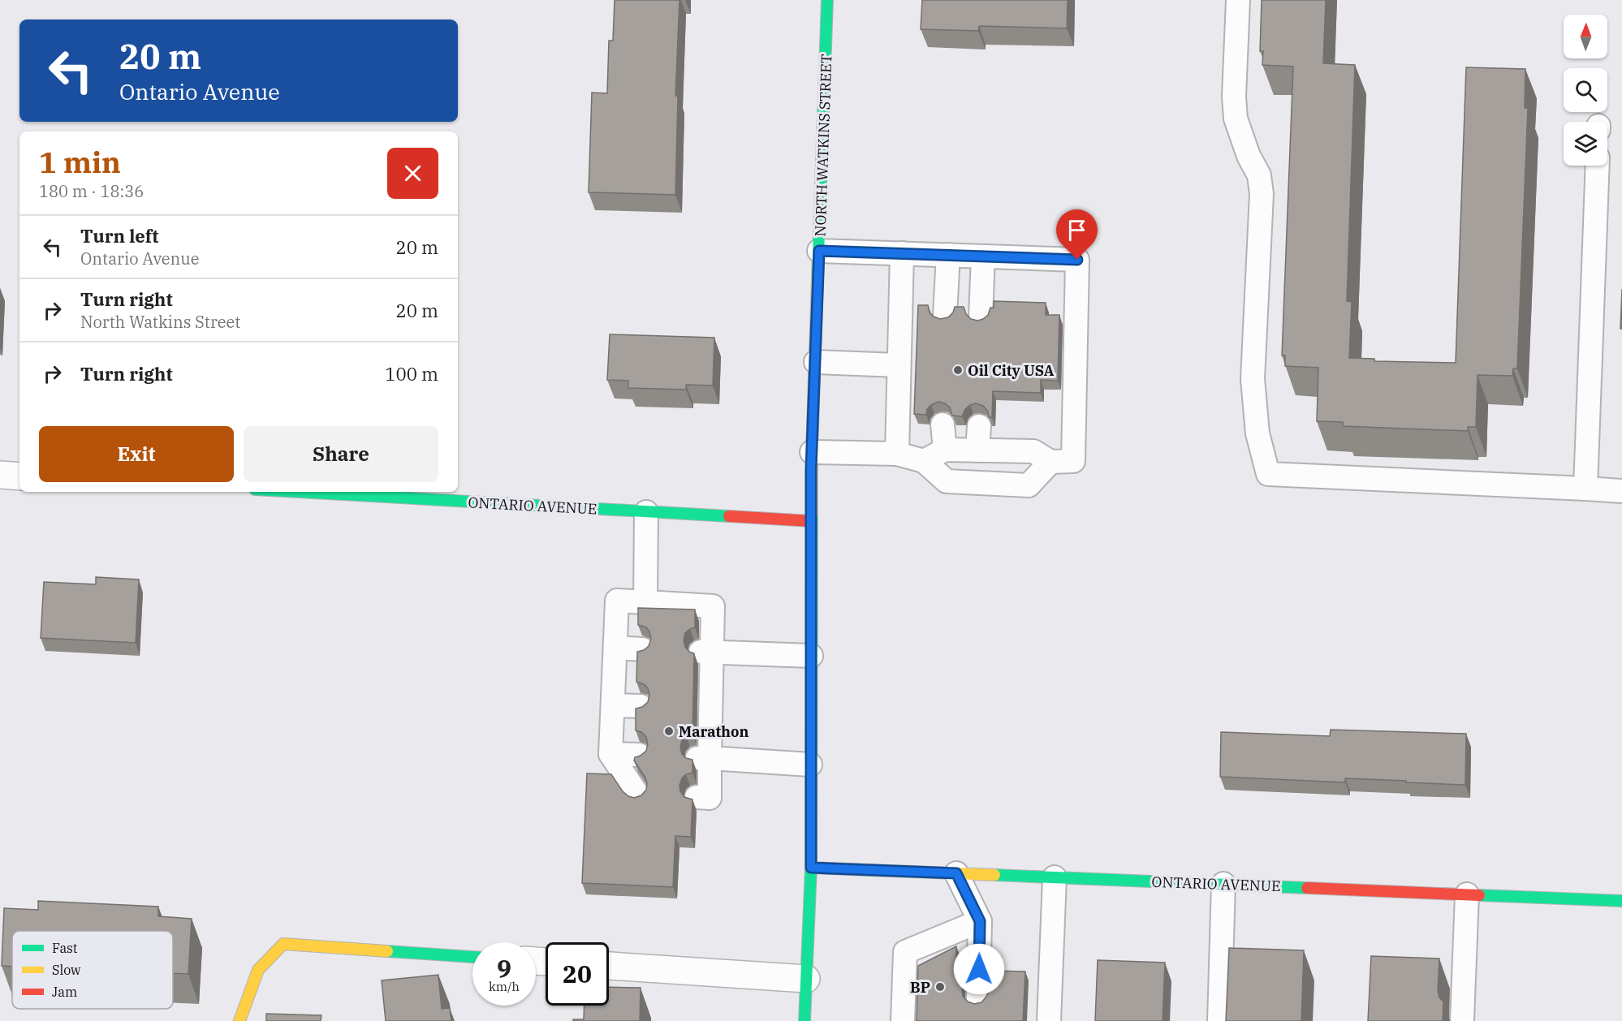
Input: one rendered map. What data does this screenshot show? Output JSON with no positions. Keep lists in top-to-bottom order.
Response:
{
  "streets": {
    "street": ["NORTH WATKINS STREET", "ONTARIO AVENUE"]
  },
  "crossings": [
    ["NORTH WATKINS STREET", "ONTARIO AVENUE"]
  ],
  "places": ["Oil City USA", "Marathon", "BP"],
  "legend": ["Fast", "Slow", "Jam"],
  "north": "top",
  "page": {
    "turn": ["20 m", "Ontario Avenue"],
    "heading": ["1 min", "180 m · 18:36"],
    "list": [
      {
        "name": "Turn left",
        "note": "Ontario Avenue",
        "value": "20 m"
      },
      {
        "name": "Turn right",
        "note": "North Watkins Street",
        "value": "20 m"
      },
      {
        "name": "Turn right",
        "value": "100 m"
      }
    ],
    "buttons": ["Exit", "Share"],
    "speed": "9 km/h",
    "limit": "20"
  }
}
